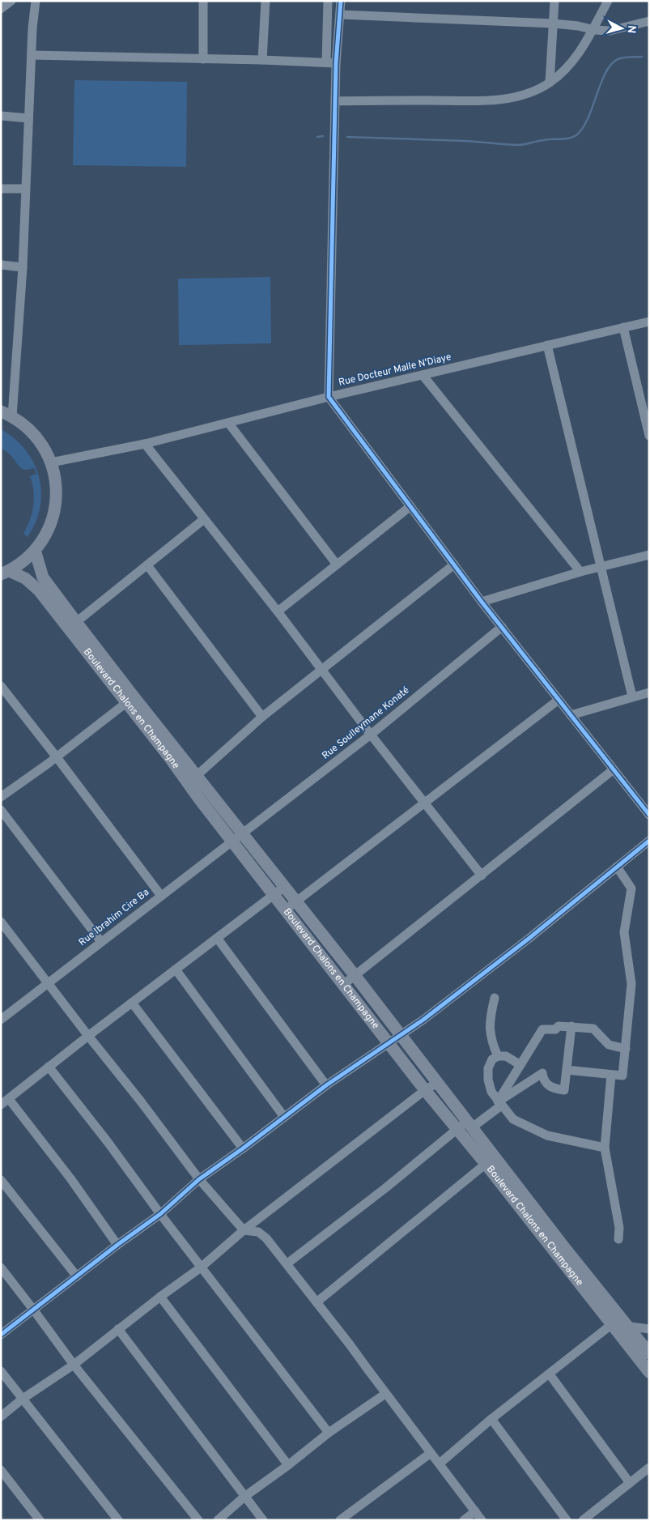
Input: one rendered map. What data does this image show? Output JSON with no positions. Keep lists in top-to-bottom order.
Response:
{
  "streets": {
    "main road": ["Boulevard Chalons en Champagne"],
    "street": ["Rue Docteur Malle N'Diaye", "Rue Soulleymane Konaté", "Rue Ibrahim Cire Ba"]
  },
  "crossings": [
    ["Boulevard Chalons en Champagne", "Rue Soulleymane Konaté"],
    ["Boulevard Chalons en Champagne", "Rue Ibrahim Cire Ba"],
    ["Rue Soulleymane Konaté", "Rue Ibrahim Cire Ba"]
  ],
  "north": "right"
}
